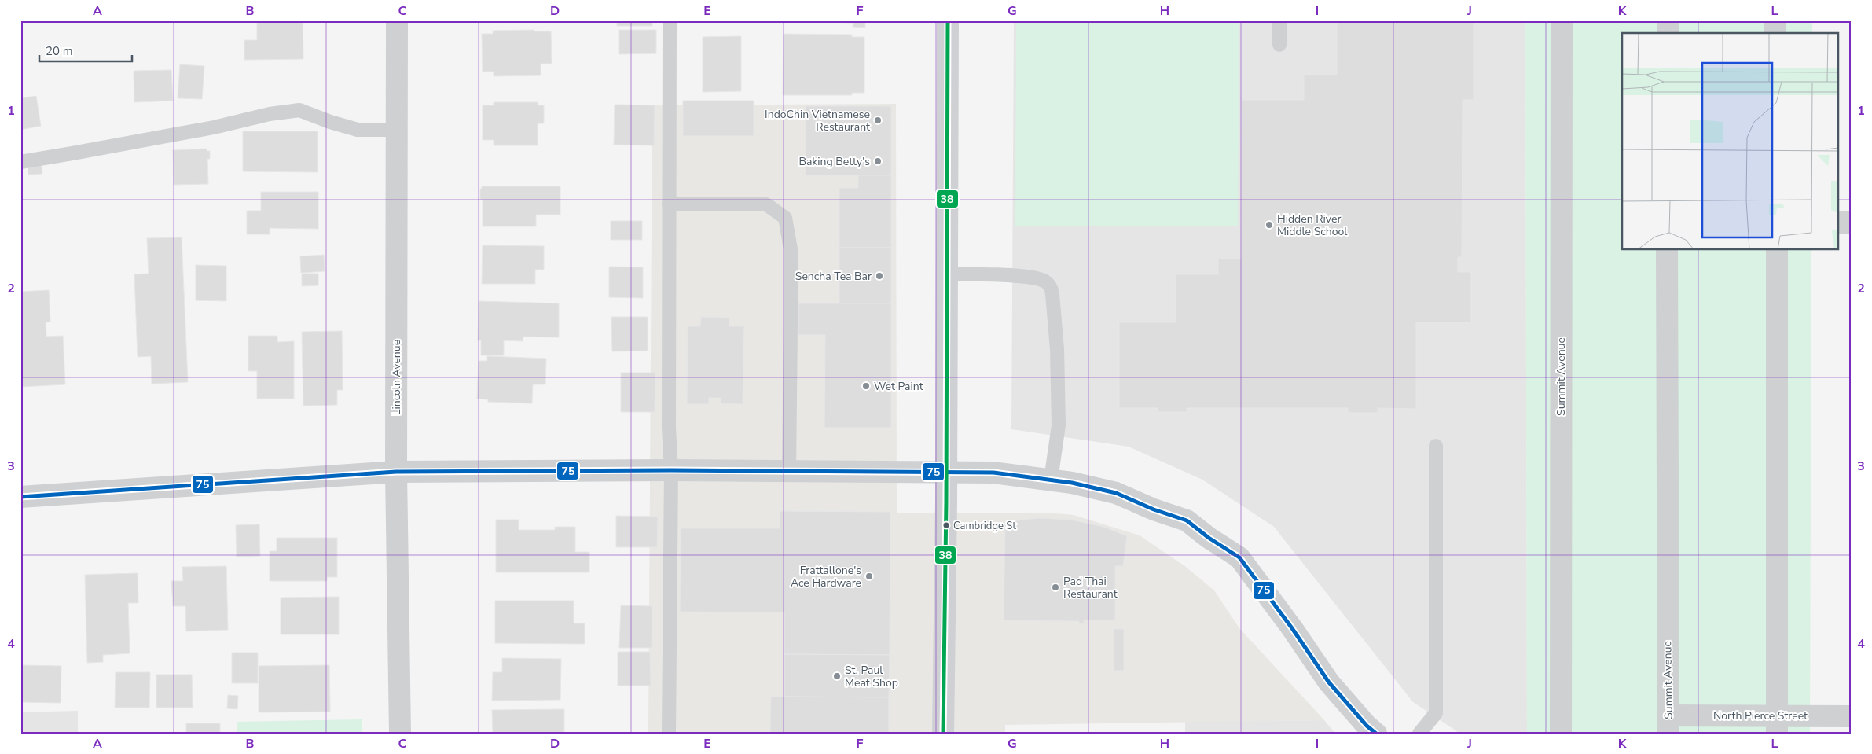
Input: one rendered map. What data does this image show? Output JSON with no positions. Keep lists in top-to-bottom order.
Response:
{
  "streets": {
    "street": ["Summit Avenue", "Lincoln Avenue", "North Pierce Street"]
  },
  "crossings": [
    ["Summit Avenue", "North Pierce Street"]
  ],
  "places": [
    "IndoChin Vietnamese Restaurant",
    "Baking Betty's",
    "Hidden River Middle School",
    "Sencha Tea Bar",
    "Wet Paint",
    "Cambridge St",
    "Frattallone's Ace Hardware",
    "Pad Thai Restaurant",
    "St. Paul Meat Shop"
  ],
  "lines": ["transit line 38", "transit line 75"],
  "scale_bar": "20 m",
  "grid": {
    "columns": [
      "A",
      "B",
      "C",
      "D",
      "E",
      "F",
      "G",
      "H",
      "I",
      "J",
      "K",
      "L"
    ],
    "rows": [
      "1",
      "2",
      "3",
      "4"
    ]
  }
}
